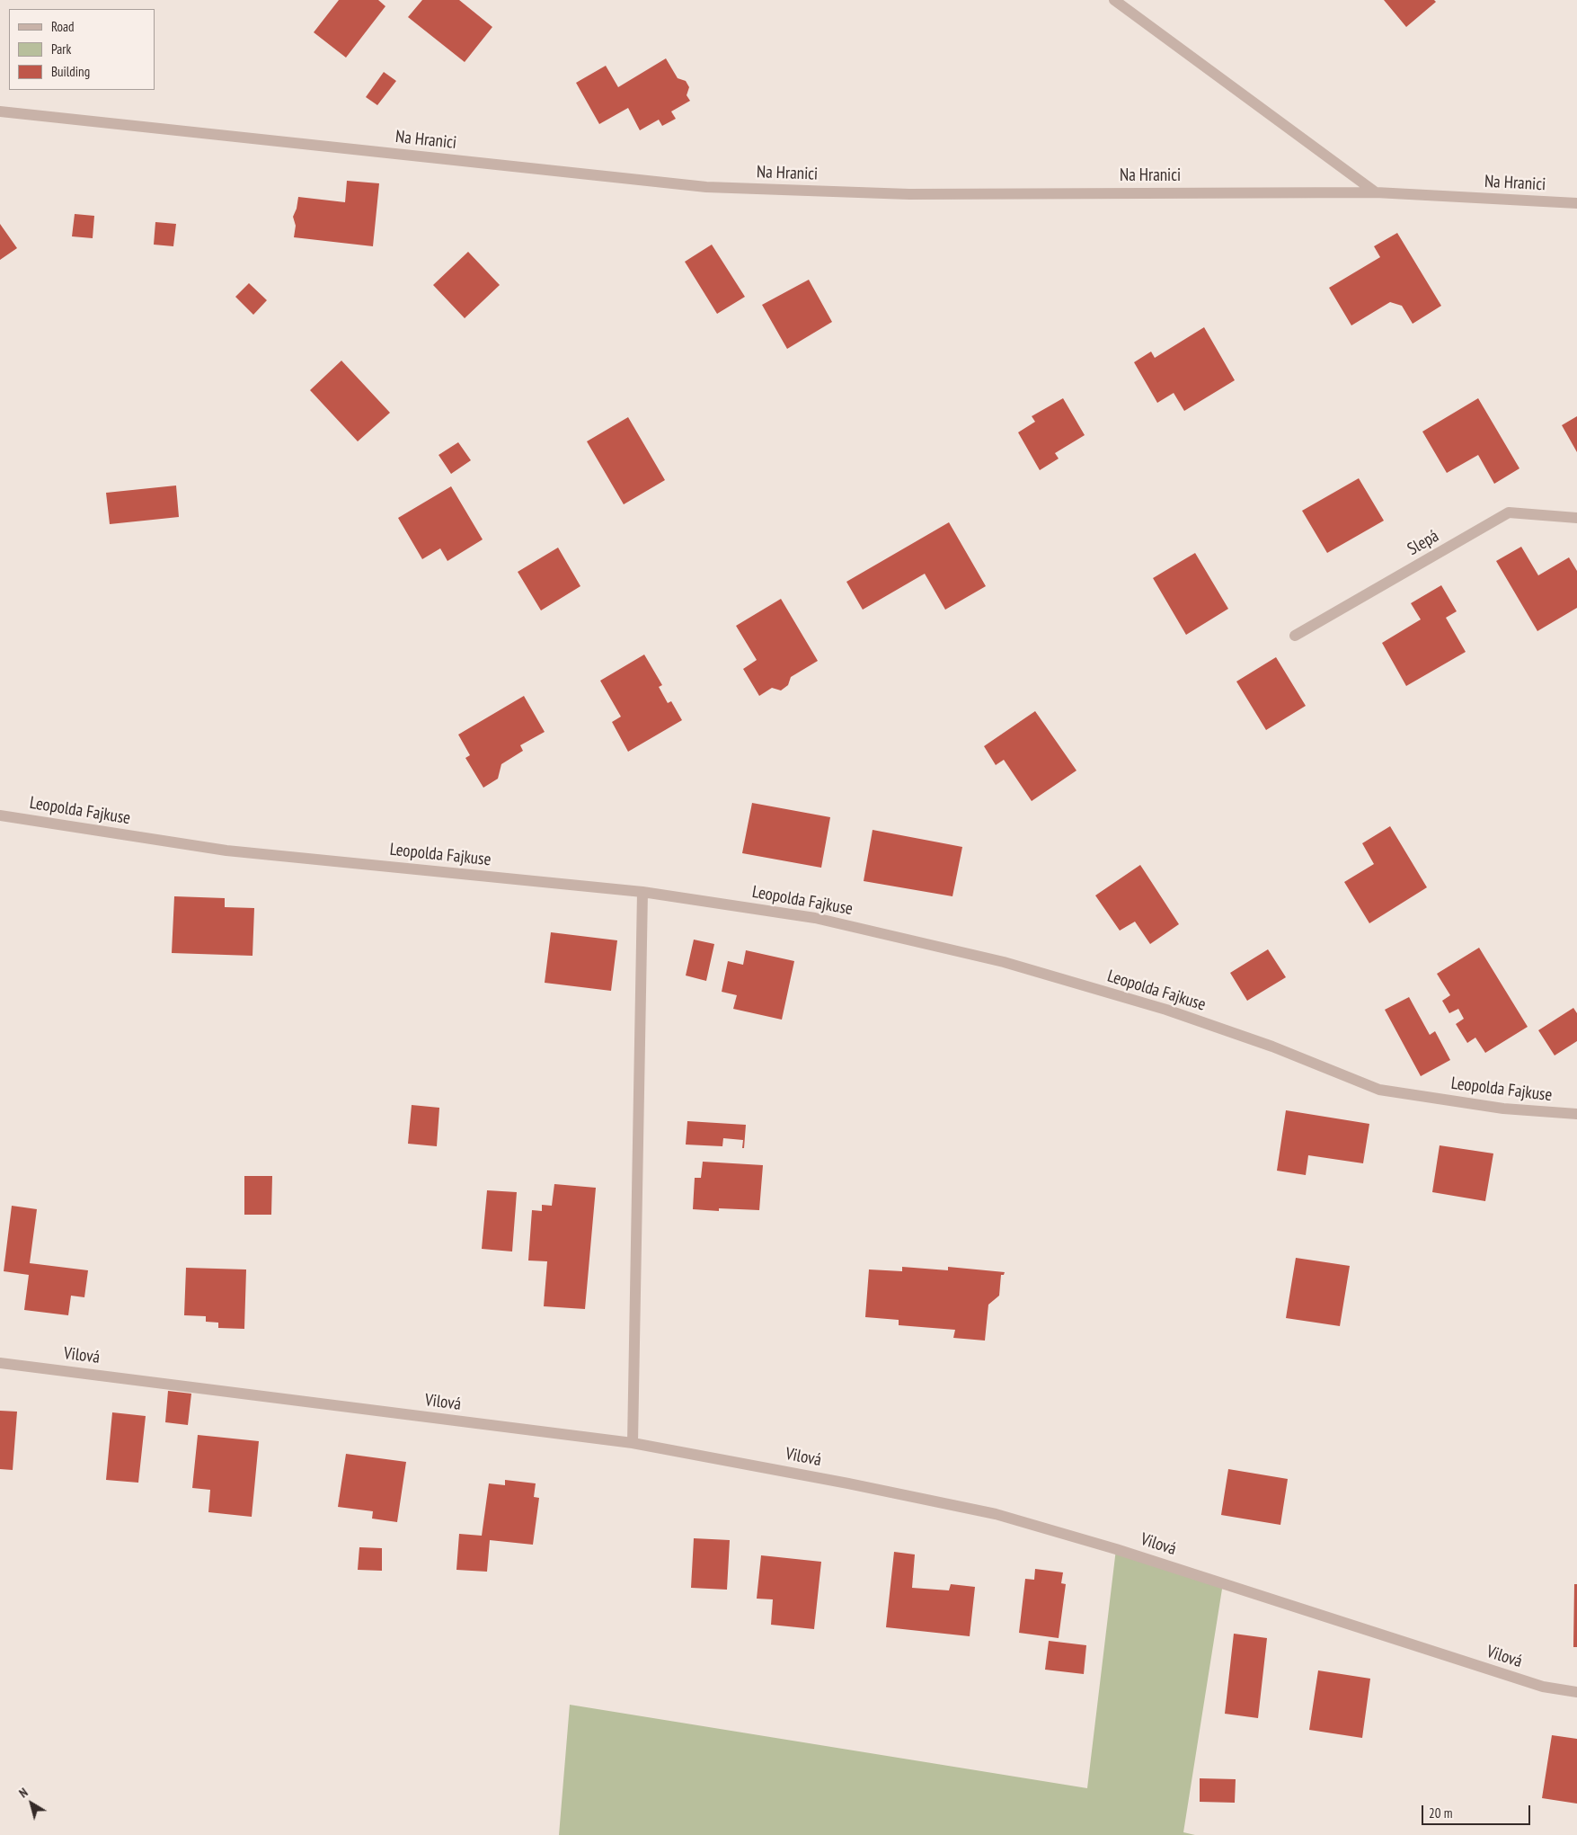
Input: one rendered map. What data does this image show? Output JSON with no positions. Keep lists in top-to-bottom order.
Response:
{
  "streets": {
    "street": [
      "Na Hranici",
      "Slepá",
      "Leopolda Fajkuse",
      "Vilová"
    ]
  },
  "legend": ["Road", "Park", "Building"],
  "scale_bar": "20 m",
  "north": "top left"
}
